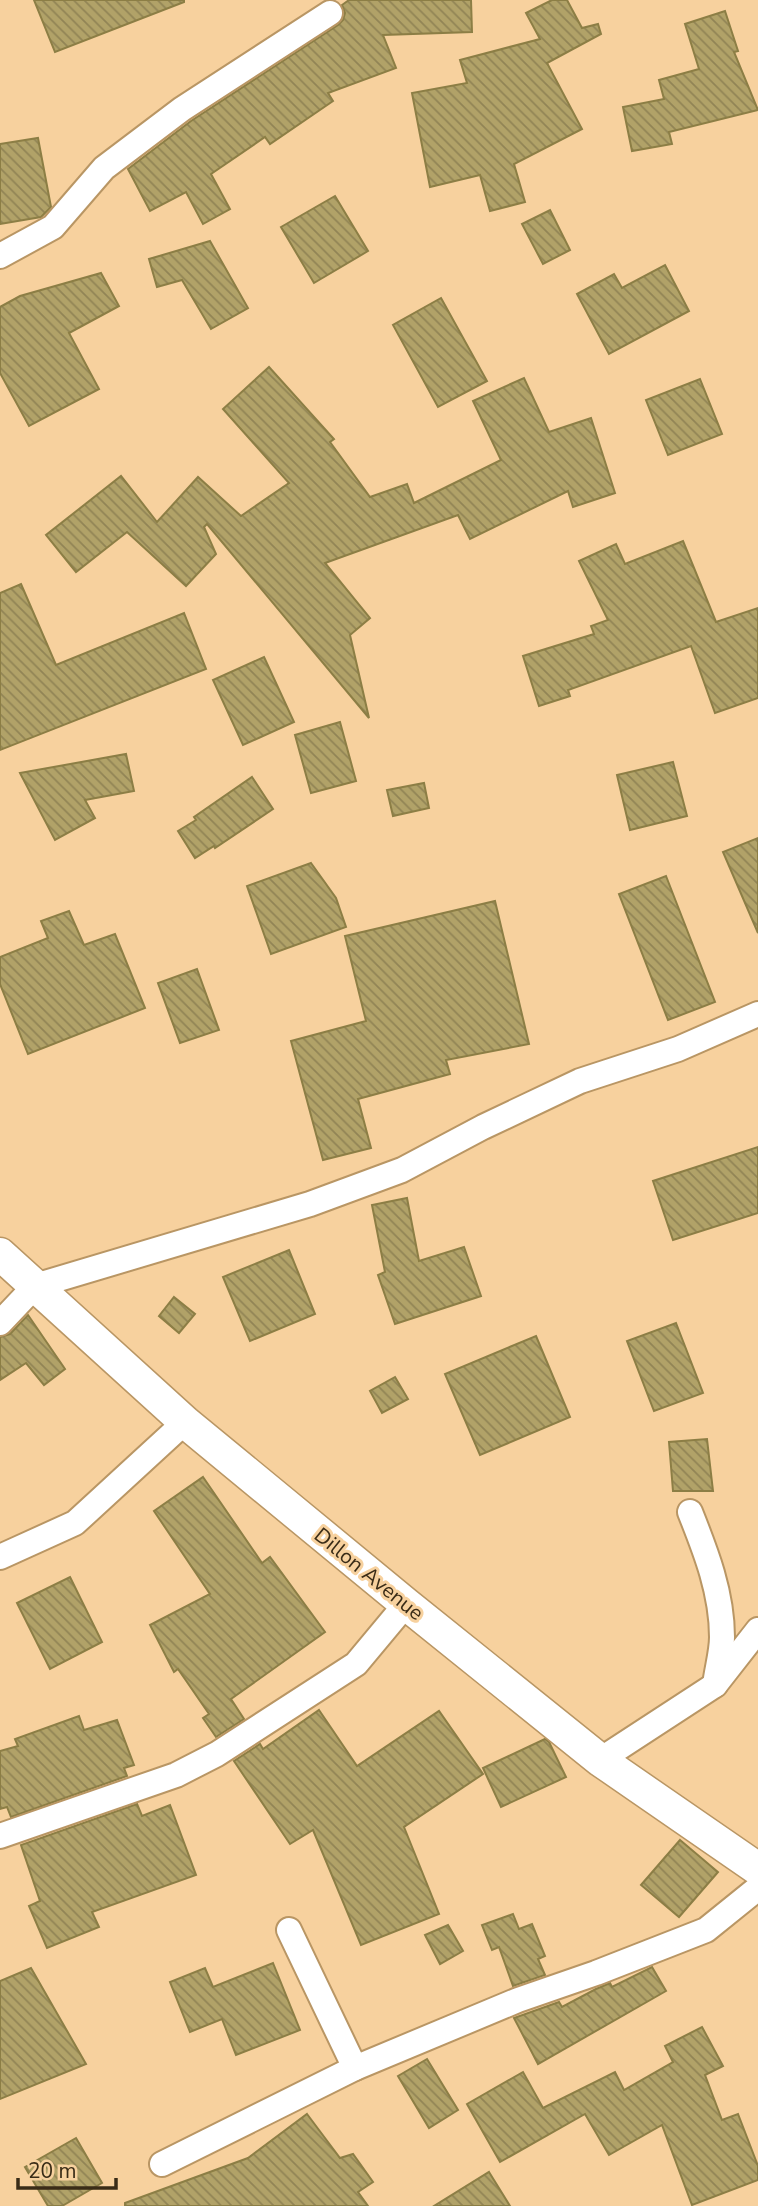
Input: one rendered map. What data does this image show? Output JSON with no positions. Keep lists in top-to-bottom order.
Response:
{
  "streets": {
    "street": ["Dillon Avenue"]
  },
  "scale_bar": "20 m"
}
